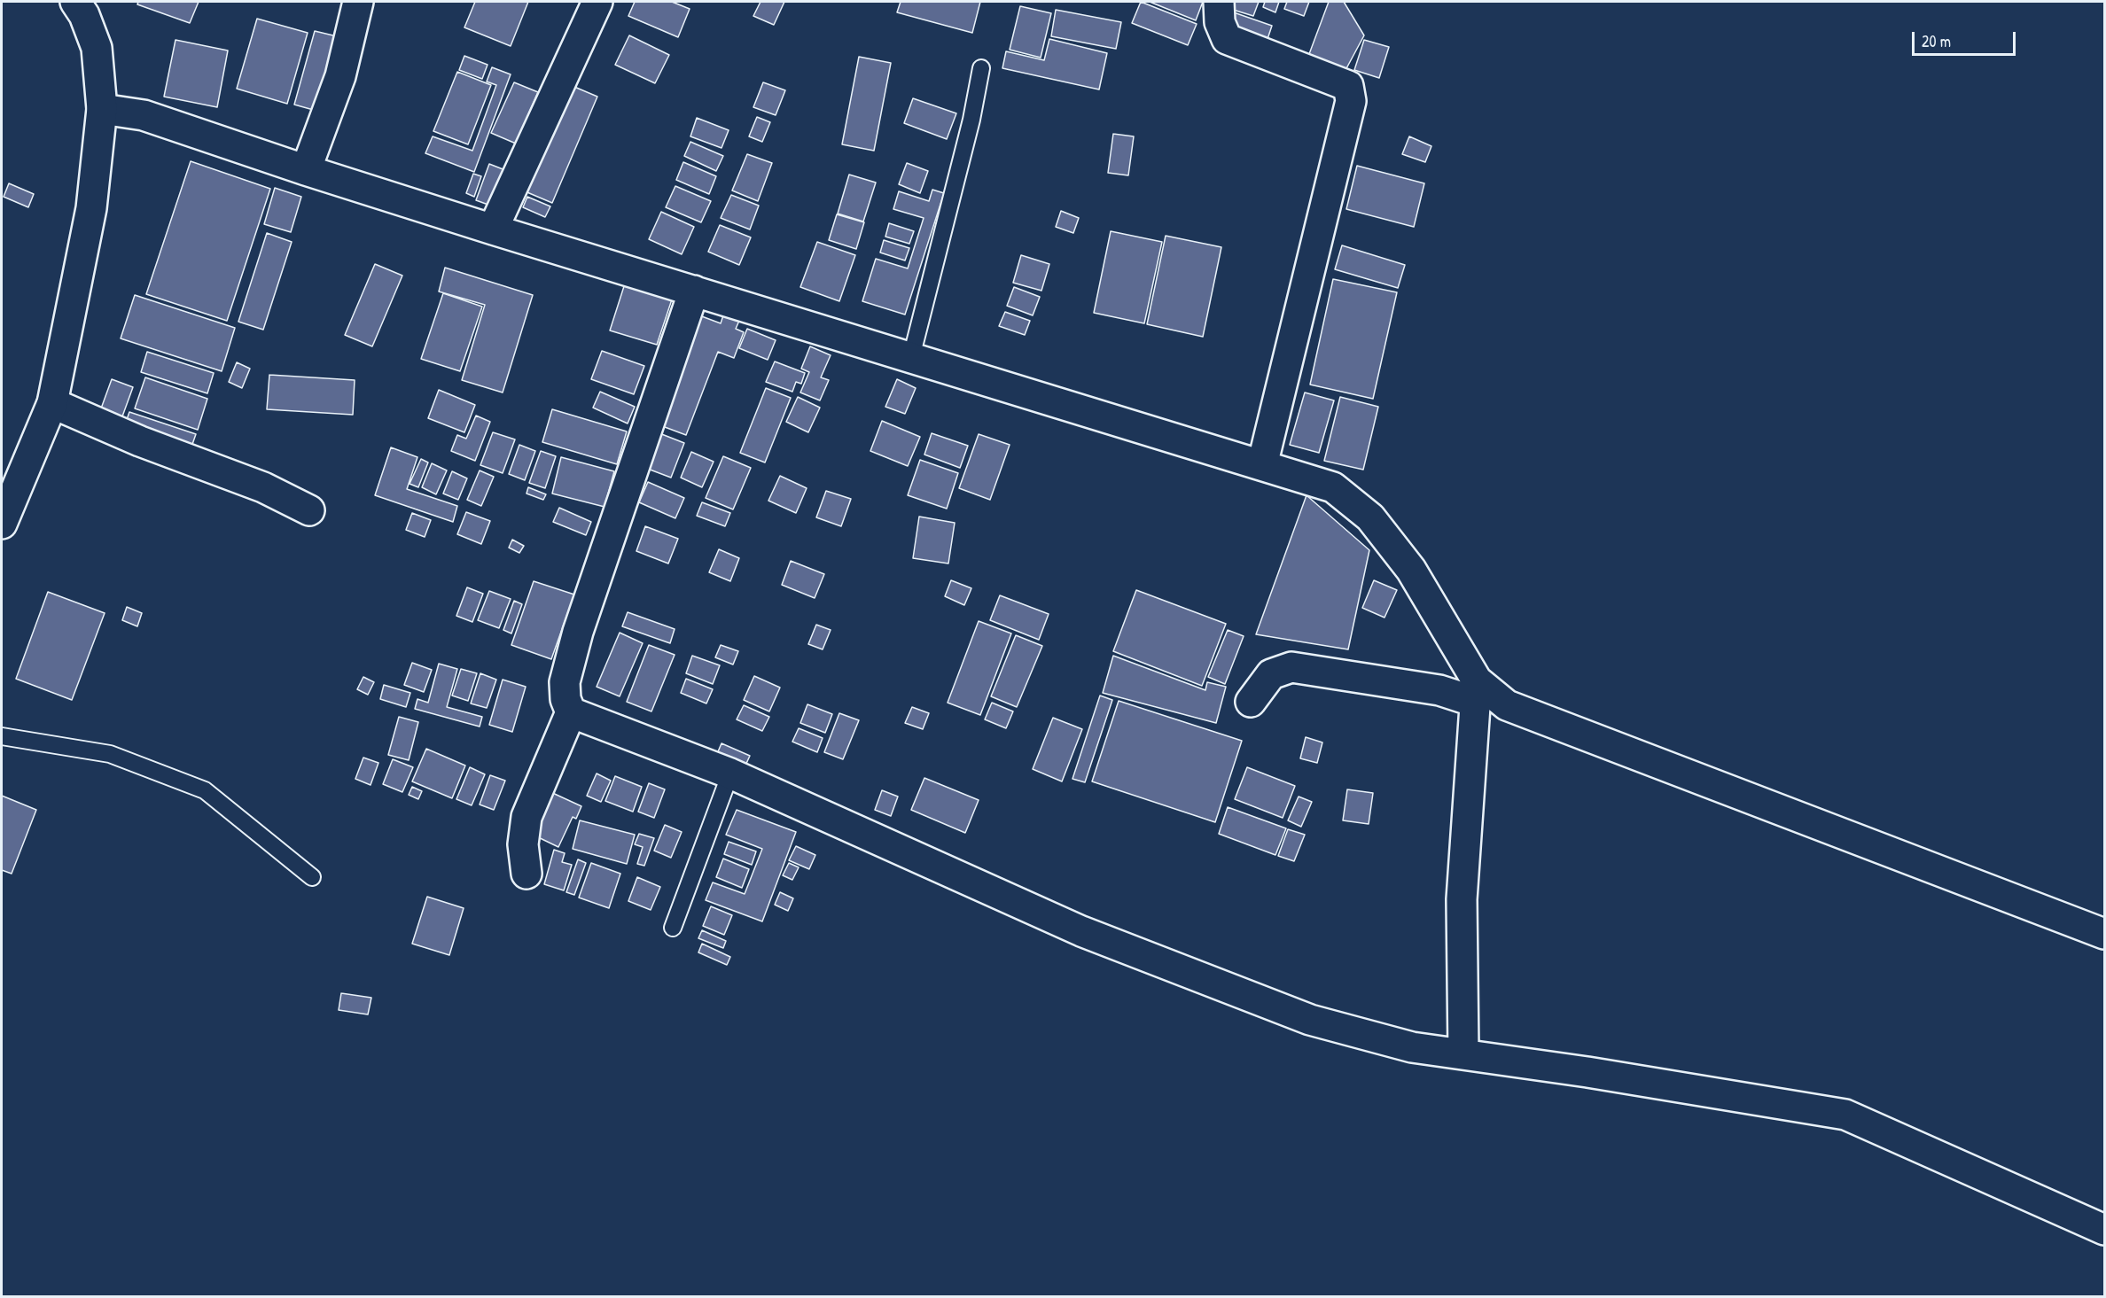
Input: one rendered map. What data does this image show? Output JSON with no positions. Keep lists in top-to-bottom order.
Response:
{
  "scale_bar": "20 m"
}
